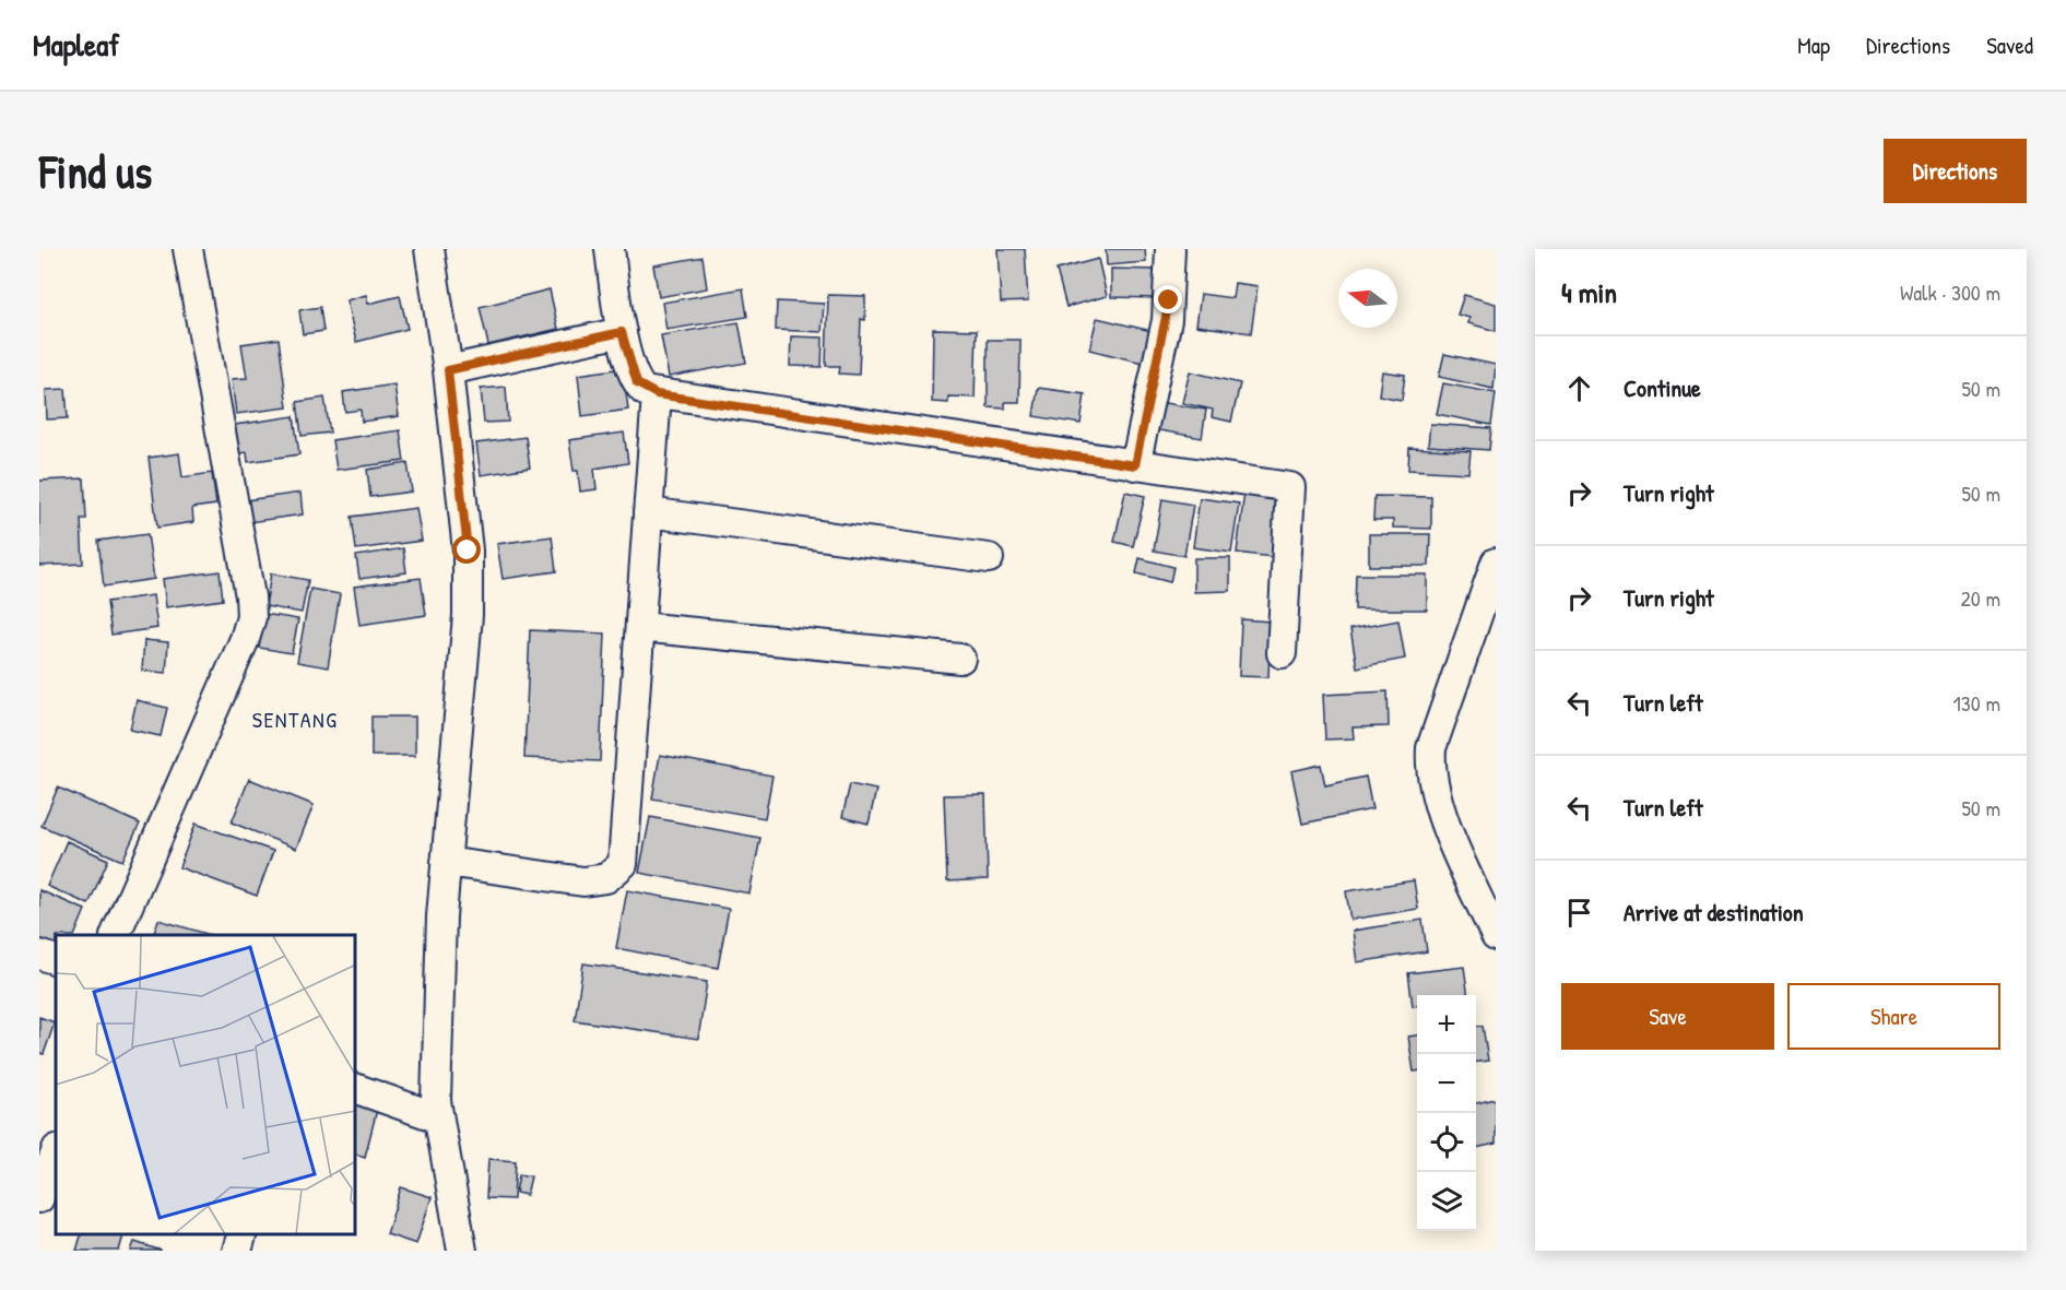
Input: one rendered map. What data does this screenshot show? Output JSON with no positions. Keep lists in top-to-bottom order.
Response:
{
  "districts": ["SENTANG"],
  "north": "left",
  "page": {
    "header": "Mapleaf",
    "nav": ["Map", "Directions", "Saved"],
    "buttons": [
      "Directions",
      ["Save", "Share"]
    ],
    "title": "Find us",
    "heading": ["4 min", "Walk · 300 m"],
    "list": [
      ["Continue", "50 m"],
      ["Turn right", "50 m"],
      ["Turn right", "20 m"],
      ["Turn left", "130 m"],
      ["Turn left", "50 m"],
      "Arrive at destination"
    ],
    "map_buttons": ["+", "−"]
  }
}
